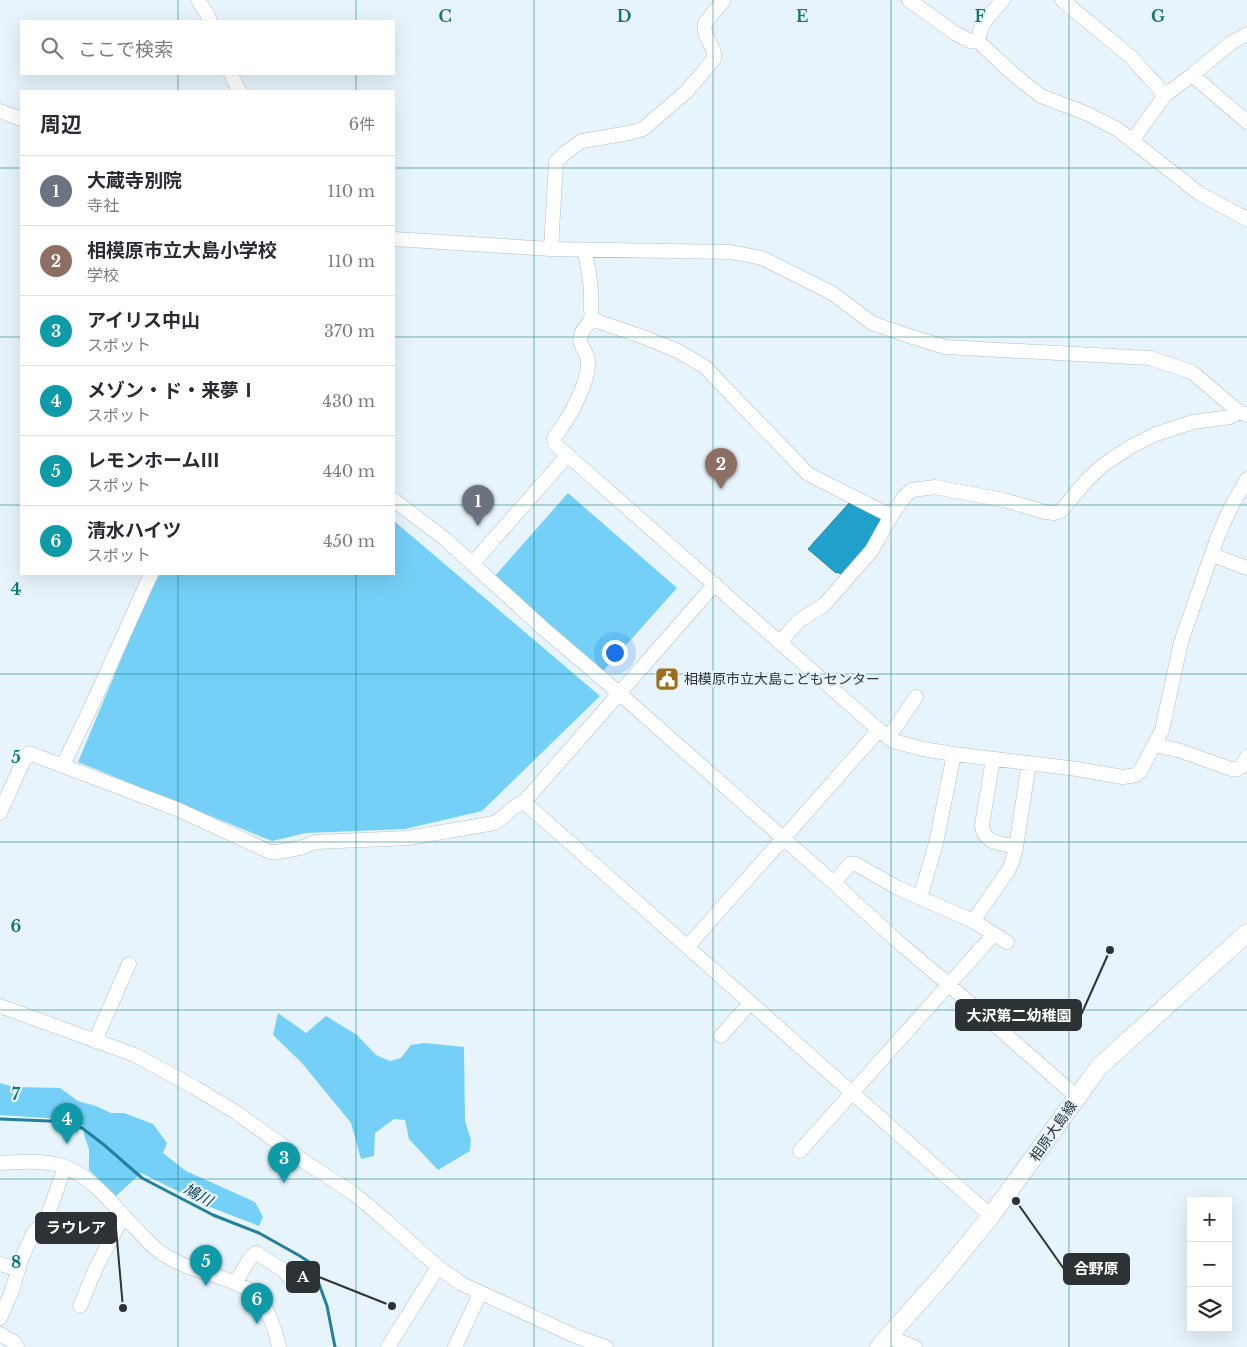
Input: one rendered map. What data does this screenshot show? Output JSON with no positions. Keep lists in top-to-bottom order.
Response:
{
  "streets": {
    "street": ["相原大島線"]
  },
  "water": ["鳩川"],
  "places": {
    "public building": ["相模原市立大島こどもセンター"],
    "other": [
      "大沢第二幼稚園",
      "合野原",
      "A",
      "ラウレア"
    ]
  },
  "page": {
    "search": "ここで検索",
    "heading": ["周辺", "6件"],
    "list": [
      {
        "mark": "1",
        "name": "大蔵寺別院",
        "note": "寺社",
        "value": "110 m"
      },
      {
        "mark": "2",
        "name": "相模原市立大島小学校",
        "note": "学校",
        "value": "110 m"
      },
      {
        "mark": "3",
        "name": "アイリス中山",
        "note": "スポット",
        "value": "370 m"
      },
      {
        "mark": "4",
        "name": "メゾン・ド・来夢Ⅰ",
        "note": "スポット",
        "value": "430 m"
      },
      {
        "mark": "5",
        "name": "レモンホームⅢ",
        "note": "スポット",
        "value": "440 m"
      },
      {
        "mark": "6",
        "name": "清水ハイツ",
        "note": "スポット",
        "value": "450 m"
      }
    ],
    "pins": [
      "2",
      "1",
      "4",
      "3",
      "5",
      "6"
    ],
    "map_buttons": ["+", "−"]
  },
  "grid": {
    "columns": [
      "C",
      "D",
      "E",
      "F",
      "G"
    ],
    "rows": [
      "4",
      "5",
      "6",
      "7",
      "8"
    ]
  }
}
